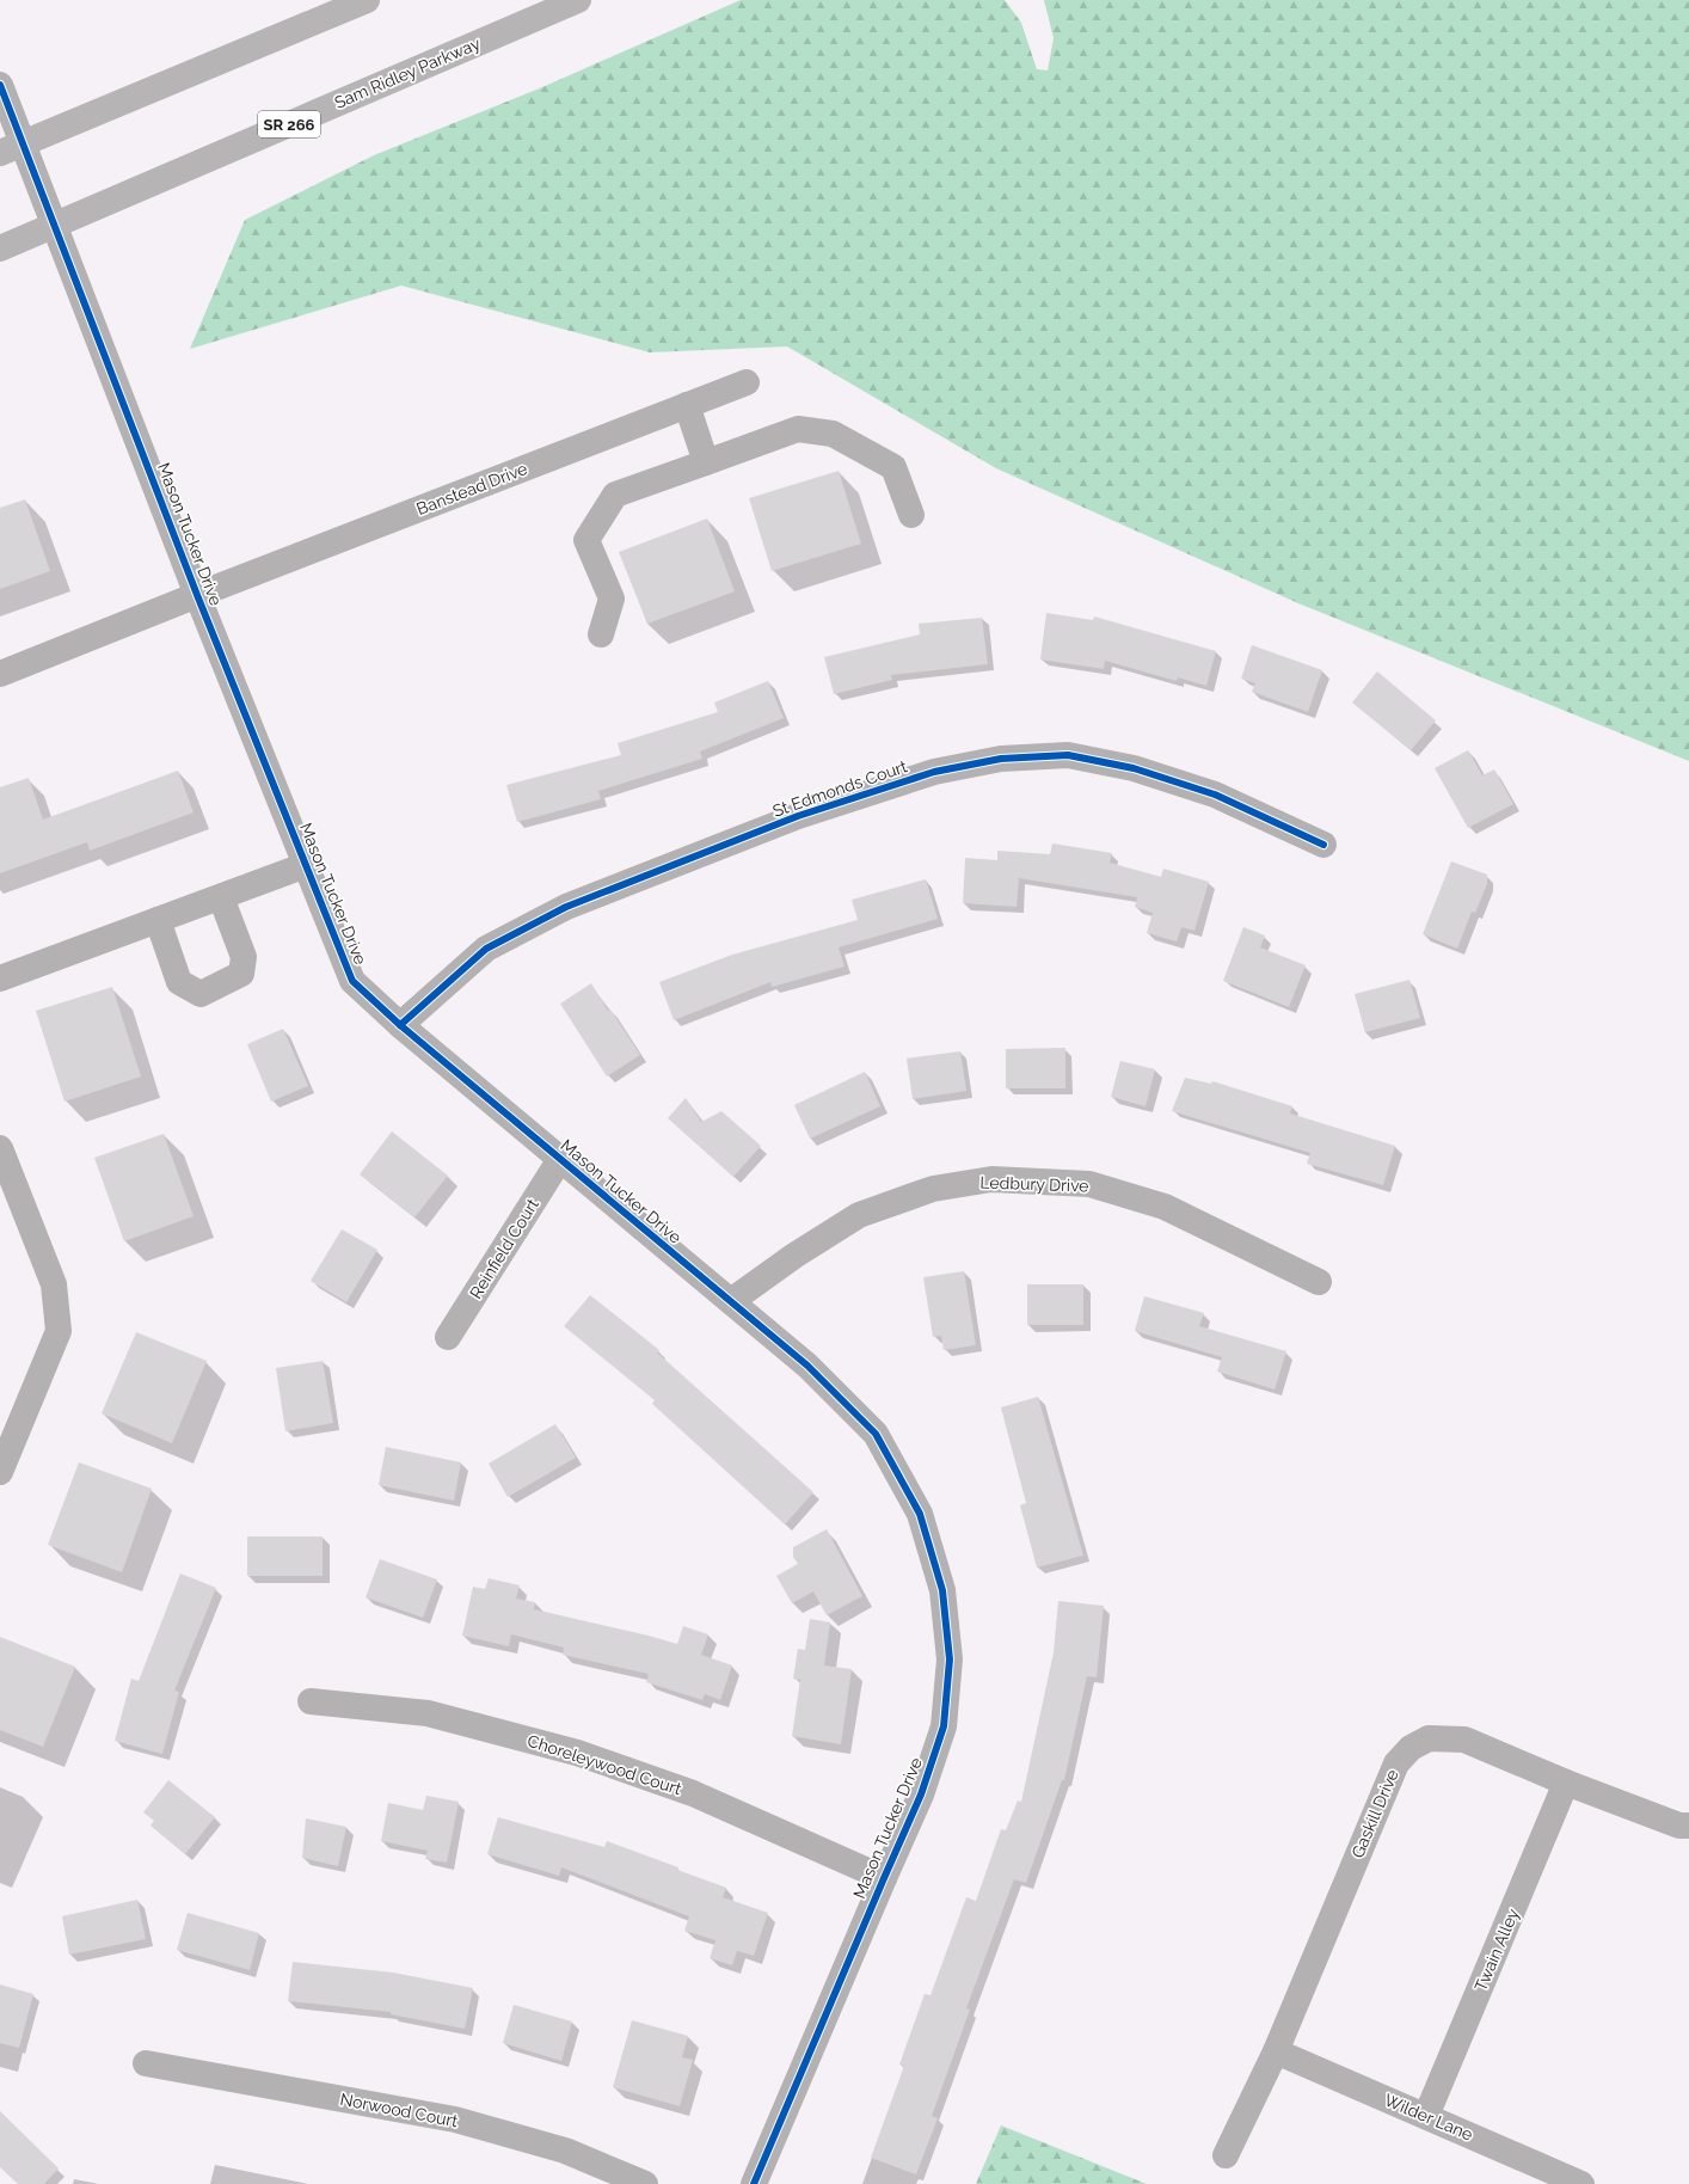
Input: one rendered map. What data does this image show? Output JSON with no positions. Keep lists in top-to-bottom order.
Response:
{
  "streets": {
    "main road": ["Sam Ridley Parkway", "SR 266"],
    "street": [
      "Banstead Drive",
      "Mason Tucker Drive",
      "St Edmonds Court",
      "Ledbury Drive",
      "Reinfield Court",
      "Choreleywood Court",
      "Gaskill Drive",
      "Twain Alley",
      "Norwood Court",
      "Wilder Lane"
    ]
  },
  "crossings": [
    ["Sam Ridley Parkway", "Mason Tucker Drive"],
    ["Banstead Drive", "Mason Tucker Drive"],
    ["Mason Tucker Drive", "St Edmonds Court"],
    ["Mason Tucker Drive", "Ledbury Drive"],
    ["Mason Tucker Drive", "Reinfield Court"],
    ["Mason Tucker Drive", "Choreleywood Court"],
    ["Gaskill Drive", "Twain Alley"],
    ["Gaskill Drive", "Wilder Lane"],
    ["Twain Alley", "Wilder Lane"]
  ]
}
